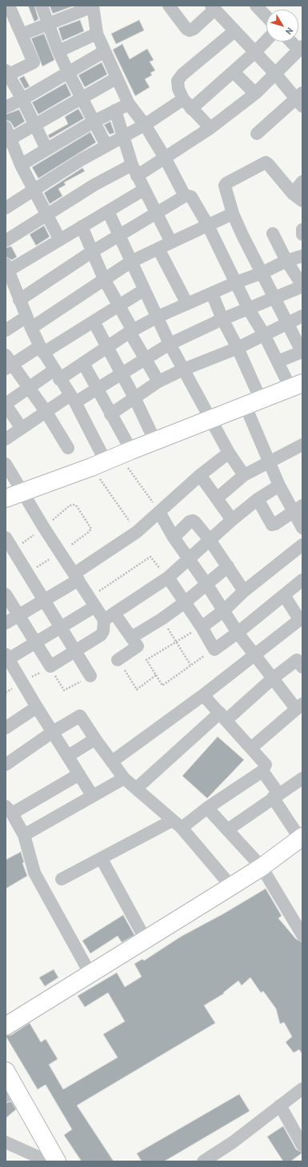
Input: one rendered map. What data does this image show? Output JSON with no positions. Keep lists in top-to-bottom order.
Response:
{
  "north": "bottom right"
}
